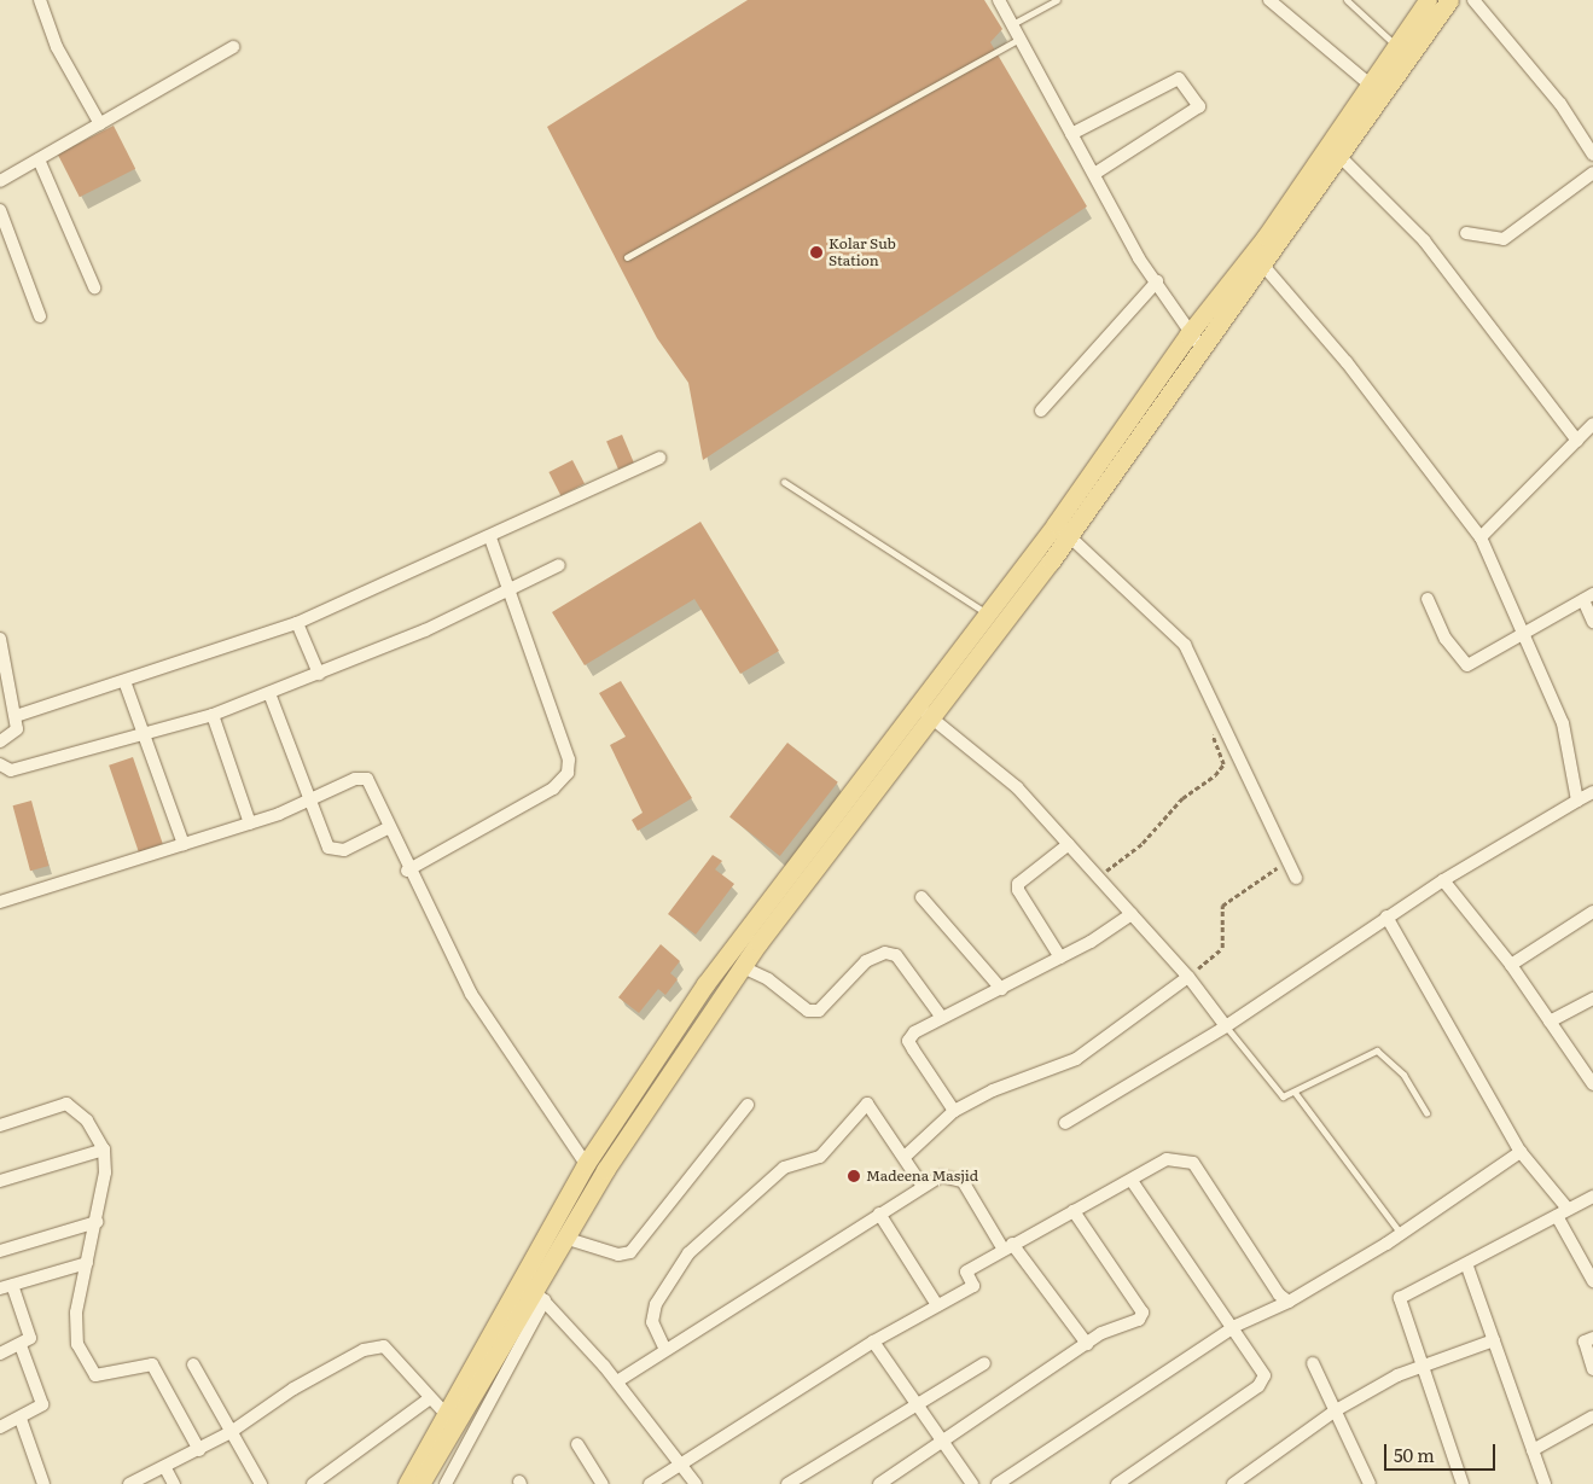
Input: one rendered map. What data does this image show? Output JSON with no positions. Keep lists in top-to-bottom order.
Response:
{
  "places": ["Kolar Sub Station", "Madeena Masjid"],
  "scale_bar": "50 m"
}
